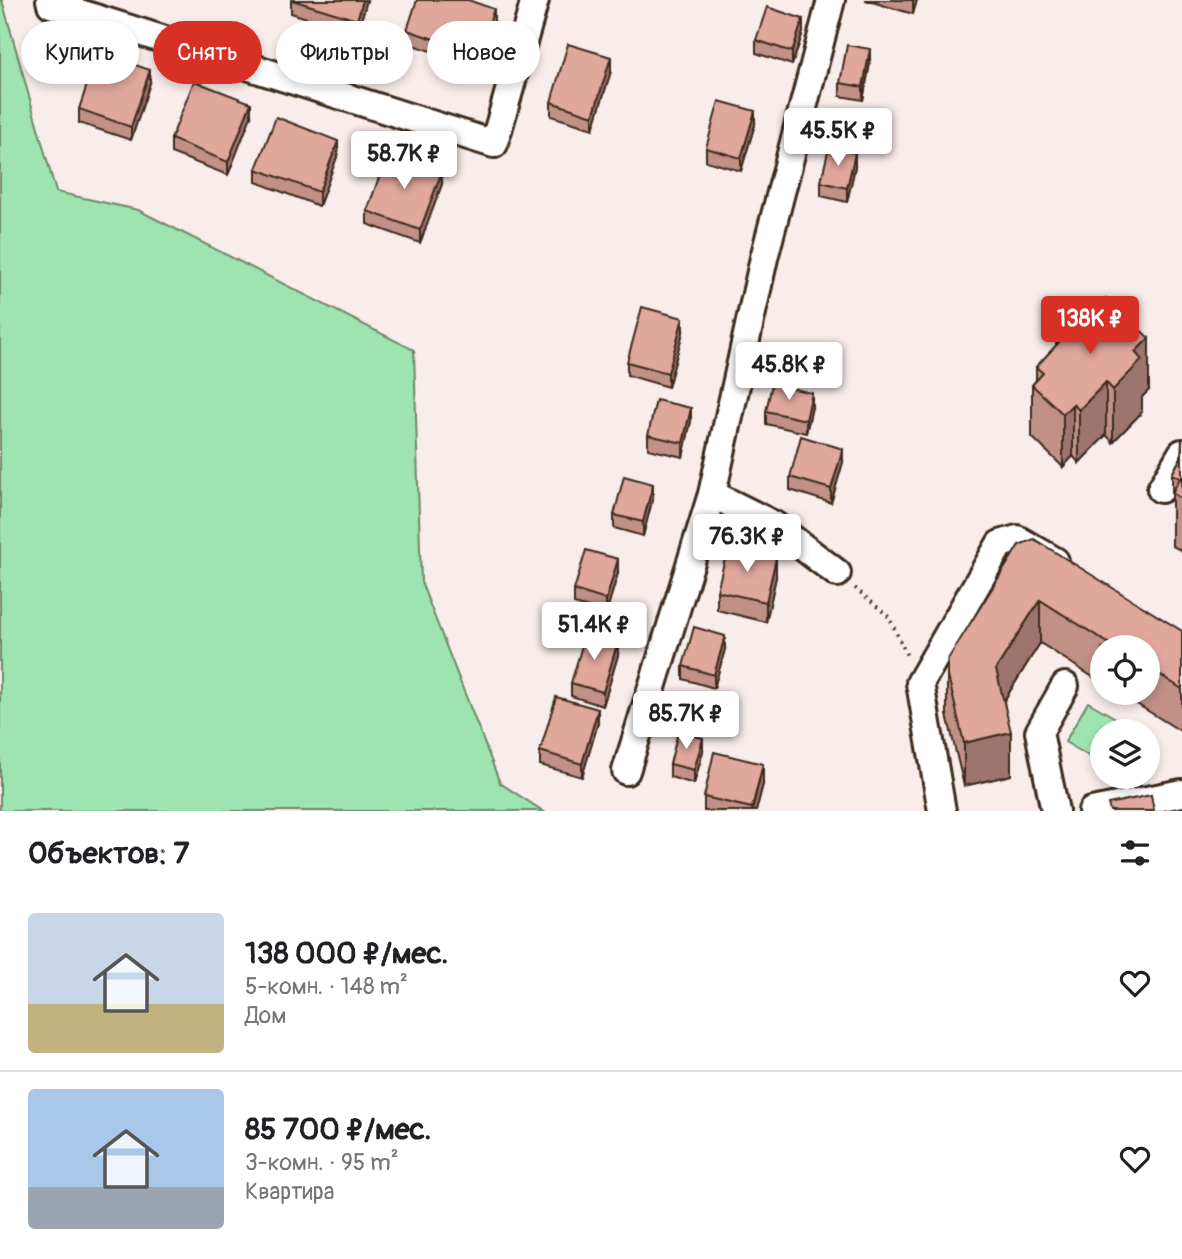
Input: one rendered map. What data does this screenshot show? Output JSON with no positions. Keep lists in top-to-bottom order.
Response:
{
  "page": {
    "chip": [
      "Купить",
      "Снять",
      "Фильтры",
      "Новое"
    ],
    "price": [
      "45.5K ₽",
      "58.7K ₽",
      "138K ₽",
      "45.8K ₽",
      "76.3K ₽",
      "51.4K ₽",
      "85.7K ₽"
    ],
    "heading": "Объектов: 7",
    "list": [
      {
        "name": "138 000 ₽/мес.",
        "note": "5-комн. · 148 m² · Дом"
      },
      {
        "name": "85 700 ₽/мес.",
        "note": "3-комн. · 95 m² · Квартира"
      }
    ]
  }
}
